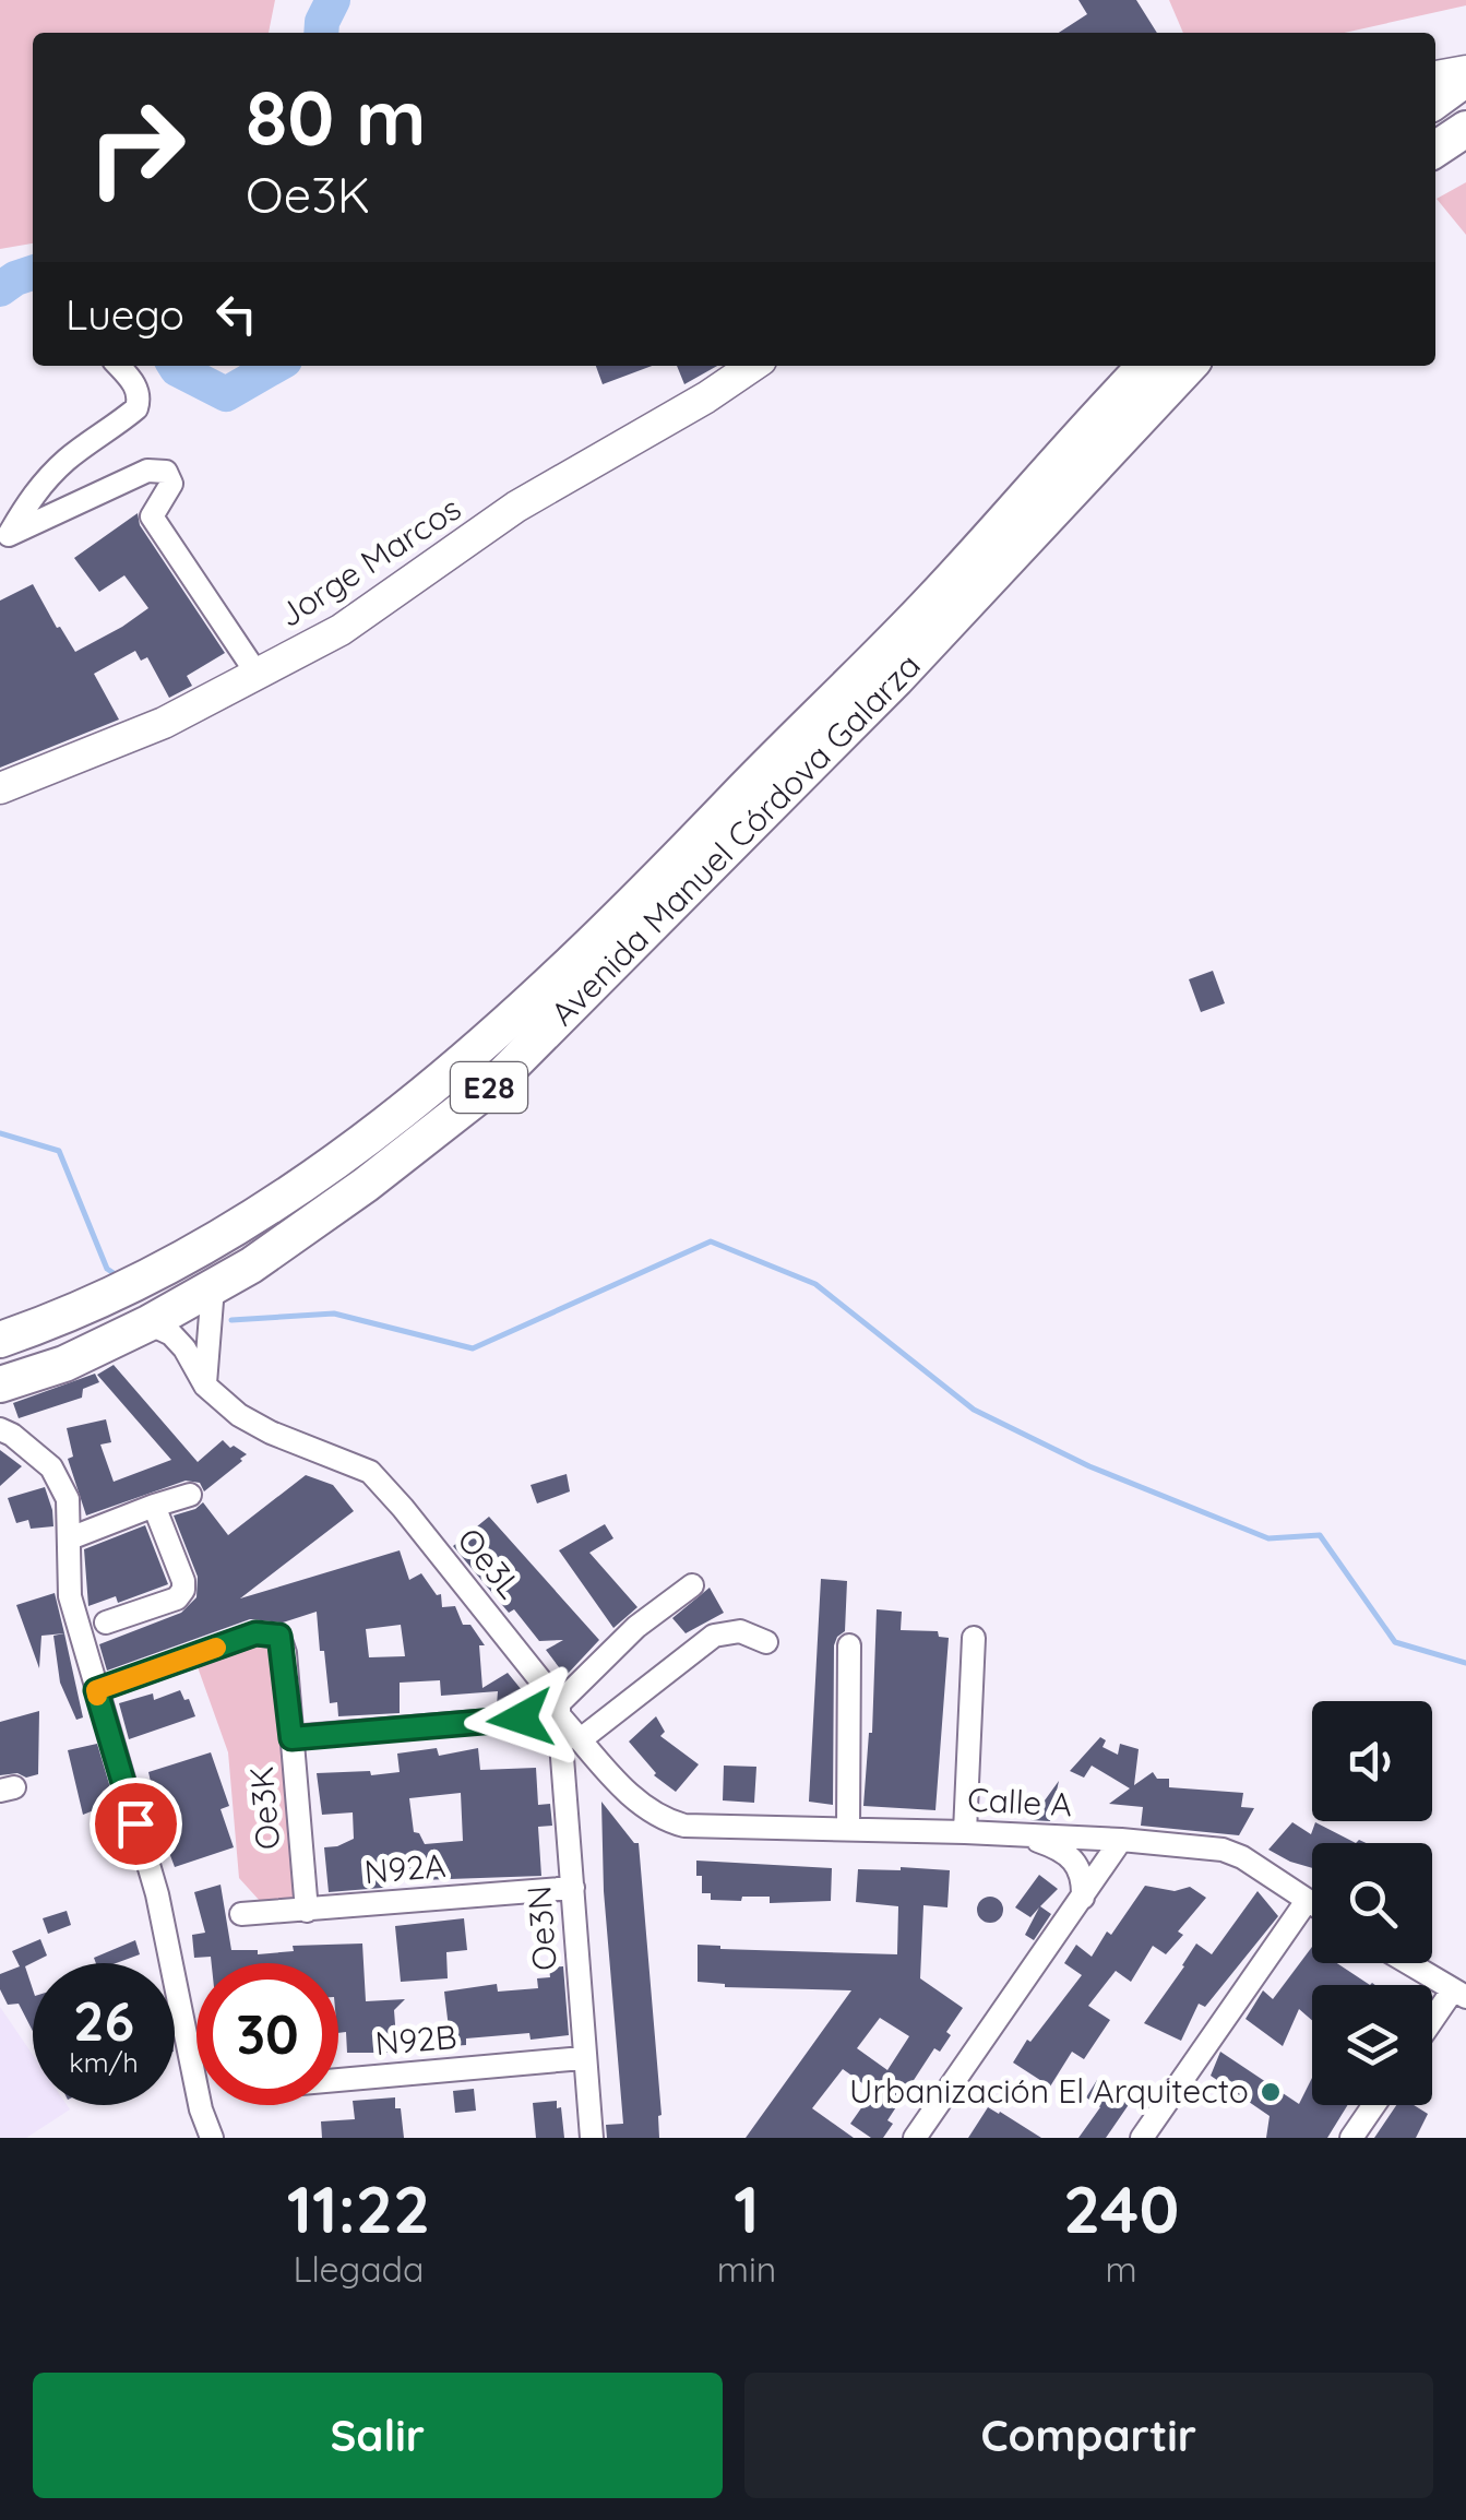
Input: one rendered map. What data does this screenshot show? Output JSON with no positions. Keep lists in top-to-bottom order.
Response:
{
  "streets": {
    "main road": ["Jorge Marcos", "Avenida Manuel Córdova Galarza", "E28"],
    "street": [
      "Oe3L",
      "Calle A",
      "Oe3K",
      "N92A",
      "Oe3N",
      "N92B"
    ]
  },
  "crossings": [
    ["Avenida Manuel Córdova Galarza", "Oe3L"],
    ["Oe3L", "Calle A"],
    ["Oe3L", "Oe3N"],
    ["Oe3K", "N92A"],
    ["N92A", "Oe3N"],
    ["Oe3N", "N92B"]
  ],
  "places": ["Urbanización El Arquitecto"],
  "page": {
    "turn": ["80 m", "Oe3K"],
    "then": "Luego",
    "speed": "26 km/h",
    "limit": "30",
    "eta": [
      "11:22",
      "Llegada",
      "1",
      "min",
      "240",
      "m"
    ],
    "buttons": ["Salir", "Compartir"]
  }
}
